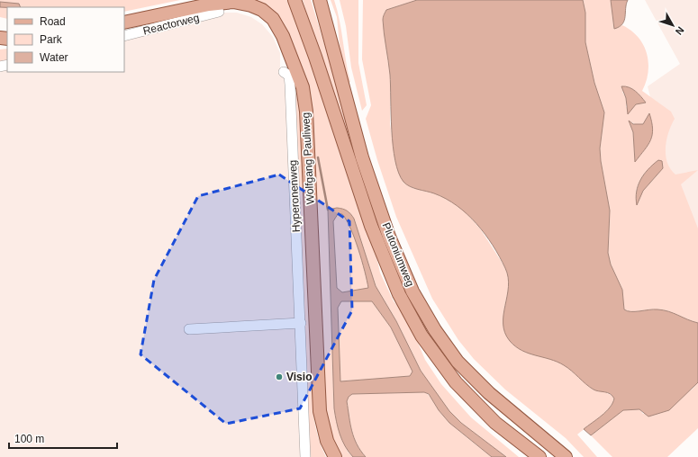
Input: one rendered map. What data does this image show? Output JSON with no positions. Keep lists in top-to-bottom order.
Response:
{
  "streets": {
    "main road": ["Wolfgang Pauliweg", "Plutoniumweg"],
    "street": ["Reactorweg", "Hyperonenweg"]
  },
  "places": ["Visio"],
  "legend": ["Road", "Park", "Water"],
  "scale_bar": "100 m",
  "north": "bottom right"
}
